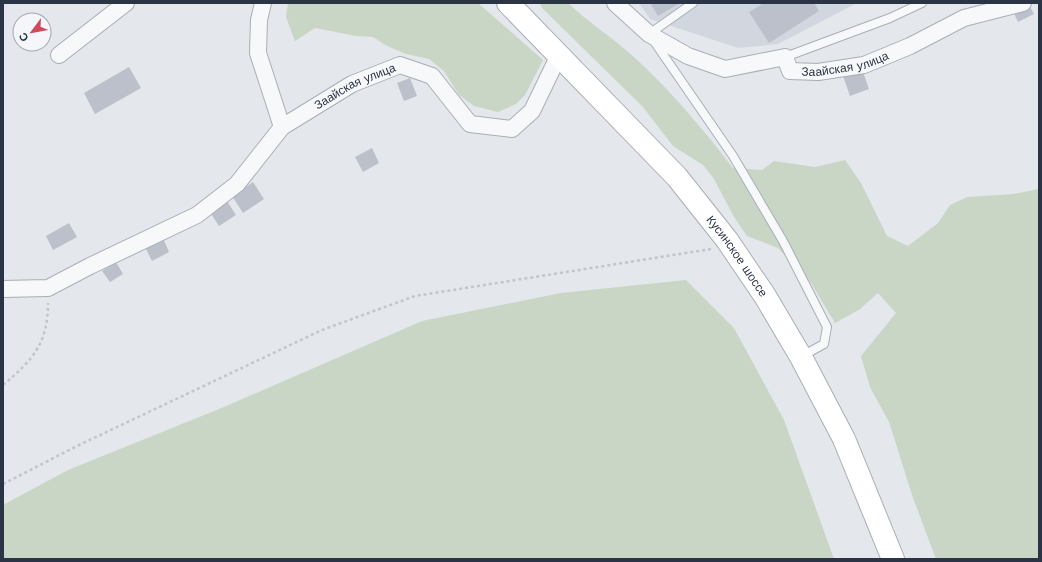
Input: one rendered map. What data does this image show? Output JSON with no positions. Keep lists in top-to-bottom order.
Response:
{
  "streets": {
    "main road": ["Кусинское шоссе"],
    "street": ["Заайская улица"]
  },
  "crossings": [
    ["Заайская улица", "Кусинское шоссе"]
  ],
  "north": "bottom left"
}
